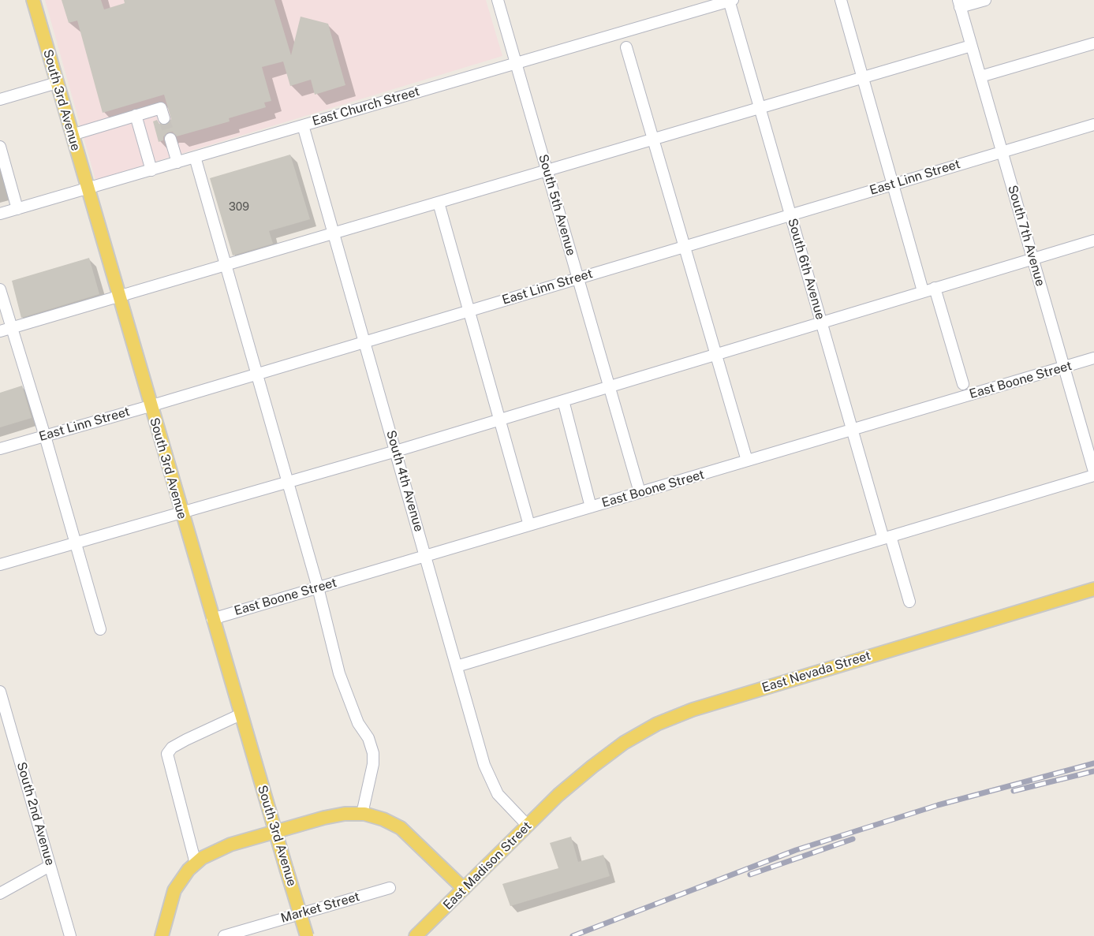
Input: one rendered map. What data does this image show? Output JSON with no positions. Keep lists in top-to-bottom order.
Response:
{
  "streets": {
    "main road": ["South 3rd Avenue", "East Nevada Street", "East Madison Street"],
    "street": [
      "East Church Street",
      "East Linn Street",
      "South 5th Avenue",
      "South 7th Avenue",
      "South 6th Avenue",
      "East Boone Street",
      "South 4th Avenue",
      "South 2nd Avenue",
      "Market Street"
    ]
  },
  "crossings": [
    ["South 3rd Avenue", "East Church Street"],
    ["South 3rd Avenue", "East Linn Street"],
    ["South 3rd Avenue", "East Boone Street"],
    ["East Church Street", "South 5th Avenue"],
    ["East Church Street", "South 6th Avenue"],
    ["East Church Street", "South 4th Avenue"],
    ["East Linn Street", "South 5th Avenue"],
    ["East Linn Street", "South 7th Avenue"],
    ["East Linn Street", "South 6th Avenue"],
    ["East Linn Street", "South 4th Avenue"],
    ["South 5th Avenue", "East Boone Street"],
    ["South 7th Avenue", "East Boone Street"],
    ["South 6th Avenue", "East Boone Street"],
    ["East Boone Street", "South 4th Avenue"],
    ["South 4th Avenue", "East Madison Street"],
    ["East Nevada Street", "East Madison Street"]
  ],
  "house_numbers": ["309"]
}
